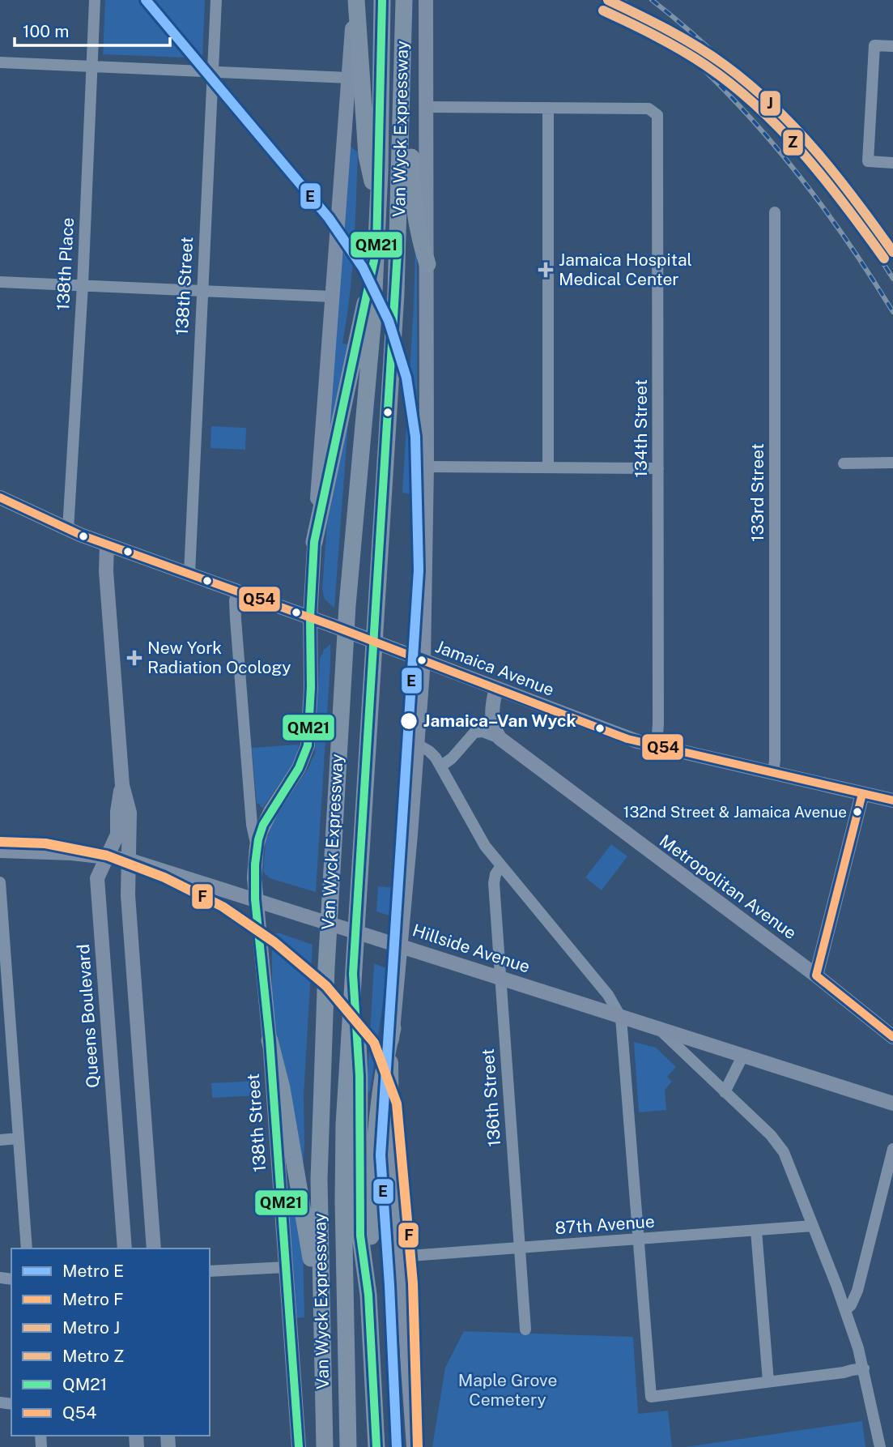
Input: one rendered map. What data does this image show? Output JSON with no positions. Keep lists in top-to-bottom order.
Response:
{
  "streets": {
    "highway": ["Van Wyck Expressway"],
    "main road": [
      "138th Street",
      "Jamaica Avenue",
      "Metropolitan Avenue",
      "Hillside Avenue",
      "Queens Boulevard"
    ],
    "street": [
      "138th Place",
      "134th Street",
      "133rd Street",
      "136th Street",
      "87th Avenue"
    ]
  },
  "crossings": [
    ["Van Wyck Expressway", "138th Street"],
    ["Van Wyck Expressway", "Jamaica Avenue"],
    ["Van Wyck Expressway", "Hillside Avenue"],
    ["Van Wyck Expressway", "87th Avenue"],
    ["138th Place", "Jamaica Avenue"],
    ["138th Street", "Jamaica Avenue"],
    ["138th Street", "Hillside Avenue"],
    ["134th Street", "Jamaica Avenue"],
    ["133rd Street", "Jamaica Avenue"],
    ["Jamaica Avenue", "Queens Boulevard"],
    ["Hillside Avenue", "Queens Boulevard"],
    ["Hillside Avenue", "136th Street"],
    ["136th Street", "87th Avenue"]
  ],
  "parks": ["Maple Grove Cemetery"],
  "places": {
    "health": ["Jamaica Hospital Medical Center", "New York Radiation Ocology"],
    "other": ["Jamaica–Van Wyck", "132nd Street & Jamaica Avenue"]
  },
  "lines": [
    "metro line E",
    "metro line J",
    "transit line QM21",
    "metro line Z",
    "transit line Q54",
    "metro line F"
  ],
  "legend": [
    "Metro E",
    "Metro F",
    "Metro J",
    "Metro Z",
    "QM21",
    "Q54"
  ],
  "scale_bar": "100 m"
}
